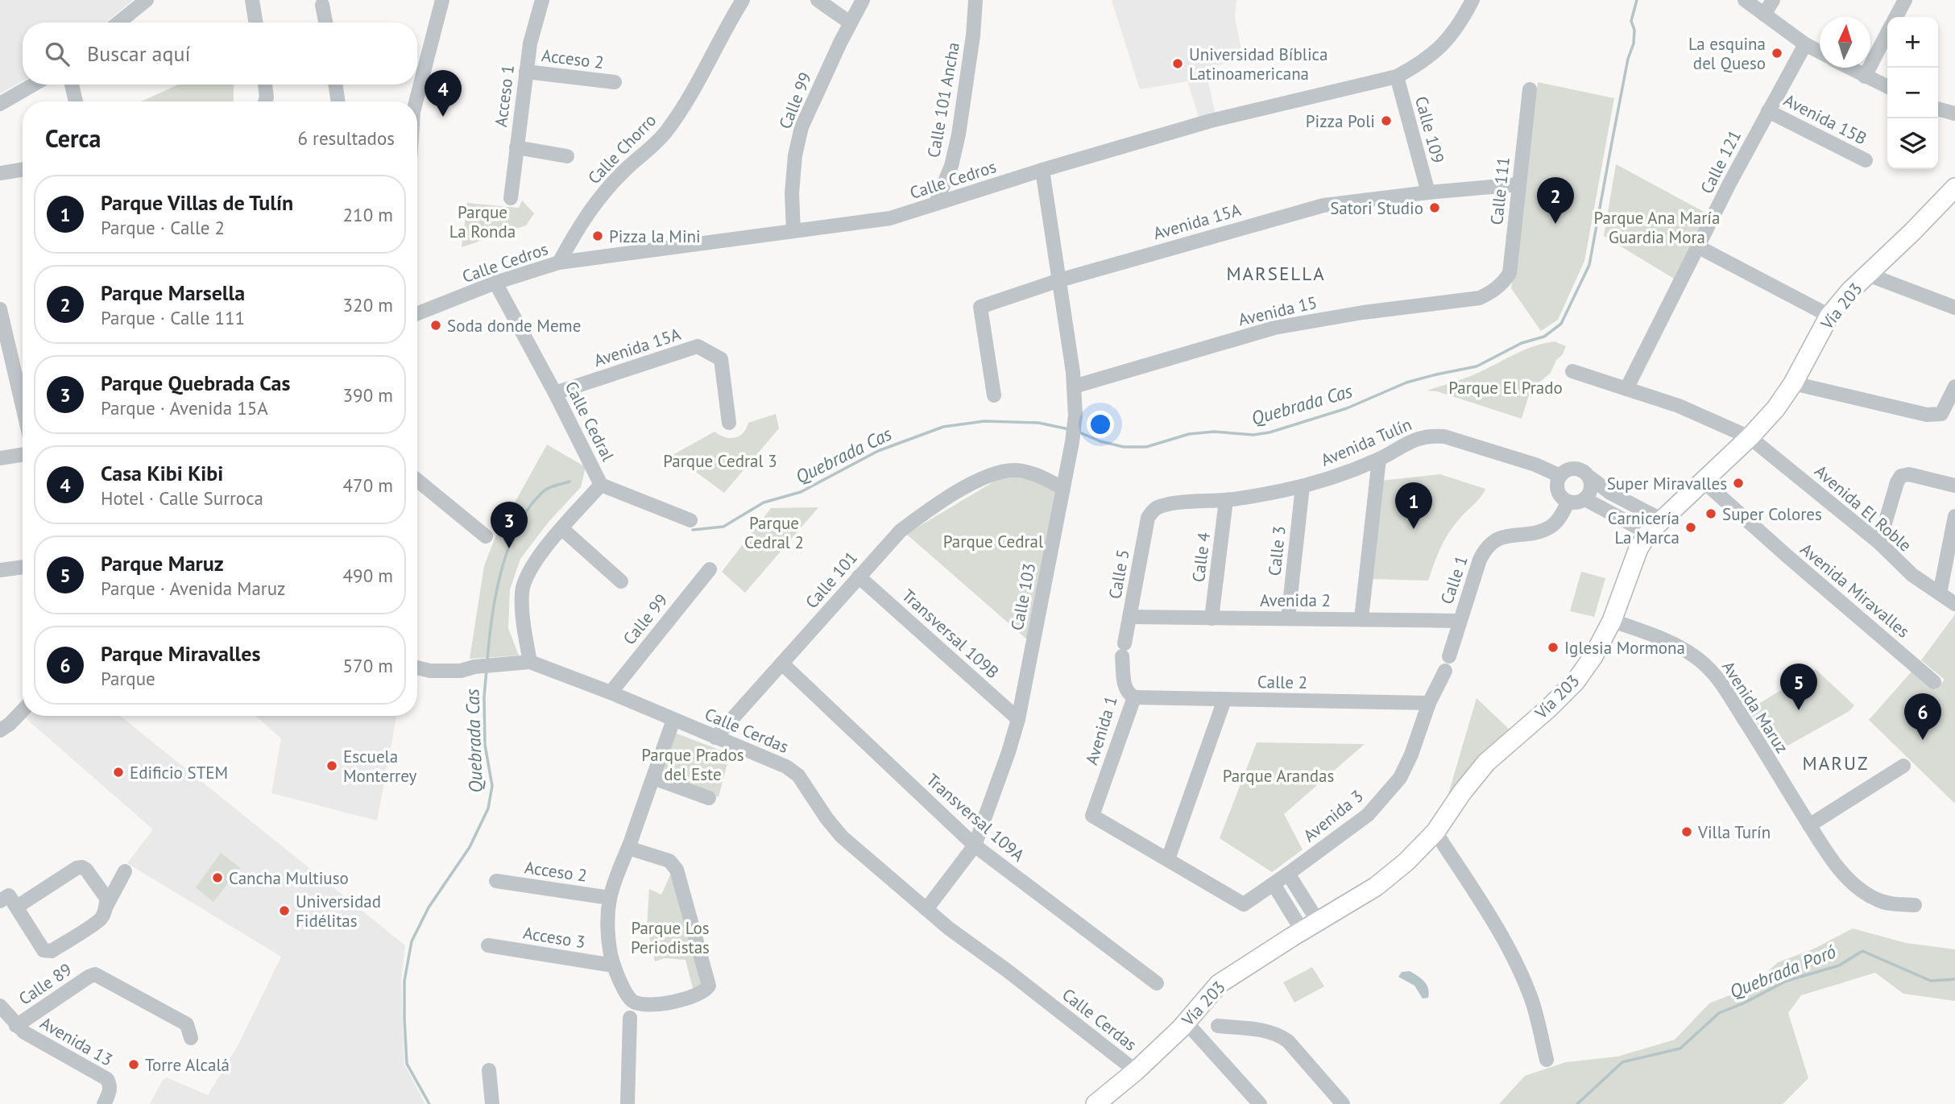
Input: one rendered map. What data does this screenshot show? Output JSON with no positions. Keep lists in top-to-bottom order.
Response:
{
  "streets": {
    "main road": ["Vía 203"],
    "street": [
      "Acceso 2",
      "Acceso 1",
      "Calle 101 Ancha",
      "Calle 99",
      "Avenida 15B",
      "Calle 109",
      "Calle Chorro",
      "Calle 121",
      "Calle Cedros",
      "Calle 111",
      "Avenida 15A",
      "Avenida 15",
      "Calle Cedral",
      "Avenida Tulín",
      "Avenida El Roble",
      "Calle 3",
      "Calle 4",
      "Calle 5",
      "Calle 101",
      "Calle 1",
      "Avenida Miravalles",
      "Calle 103",
      "Avenida 2",
      "Transversal 109B",
      "Calle 2",
      "Avenida Maruz",
      "Calle Cerdas",
      "Avenida 1",
      "Avenida 3",
      "Transversal 109A",
      "Acceso 3",
      "Calle 89",
      "Avenida 13"
    ]
  },
  "crossings": [
    ["Acceso 2", "Acceso 1"],
    ["Calle 101 Ancha", "Calle Cedros"],
    ["Calle 99", "Calle Cedros"],
    ["Calle 99", "Calle Cerdas"],
    ["Avenida 15B", "Calle 121"],
    ["Calle 109", "Calle Cedros"],
    ["Calle 109", "Avenida 15A"],
    ["Calle Chorro", "Calle Cedros"],
    ["Calle Cedros", "Calle Cedral"],
    ["Calle Cedros", "Calle 103"],
    ["Calle 111", "Avenida 15A"],
    ["Calle 111", "Avenida 15"],
    ["Avenida 15A", "Calle Cedral"],
    ["Avenida 15A", "Calle 103"],
    ["Vía 203", "Avenida El Roble"],
    ["Vía 203", "Avenida Miravalles"],
    ["Vía 203", "Avenida Maruz"],
    ["Vía 203", "Calle Cerdas"],
    ["Avenida 15", "Calle 103"],
    ["Calle Cedral", "Calle Cerdas"],
    ["Avenida Tulín", "Calle 3"],
    ["Avenida Tulín", "Calle 4"],
    ["Avenida Tulín", "Calle 5"],
    ["Avenida Tulín", "Calle 1"],
    ["Calle 3", "Avenida 2"],
    ["Calle 4", "Avenida 2"],
    ["Calle 5", "Avenida 2"],
    ["Calle 5", "Avenida 1"],
    ["Calle 101", "Calle 103"],
    ["Calle 101", "Transversal 109B"],
    ["Calle 101", "Calle Cerdas"],
    ["Calle 101", "Transversal 109A"],
    ["Calle 1", "Avenida 2"],
    ["Calle 103", "Transversal 109B"],
    ["Calle 103", "Calle Cerdas"],
    ["Calle 103", "Transversal 109A"],
    ["Calle 2", "Avenida 1"],
    ["Calle 2", "Avenida 3"],
    ["Avenida 1", "Avenida 3"],
    ["Calle 89", "Avenida 13"]
  ],
  "districts": ["MARSELLA", "MARUZ"],
  "water": ["Quebrada Cas", "Quebrada Poró"],
  "parks": [
    "Parque La Ronda",
    "Parque Ana María Guardia Mora",
    "Parque El Prado",
    "Parque Cedral 3",
    "Parque Cedral 2",
    "Parque Cedral",
    "Parque Prados del Este",
    "Parque Arandas",
    "Parque Los Periodistas"
  ],
  "places": [
    "La esquina del Queso",
    "Universidad Bíblica Latinoamericana",
    "Pizza Poli",
    "Satori Studio",
    "Pizza la Mini",
    "Soda donde Meme",
    "Super Miravalles",
    "Super Colores",
    "Carnicería La Marca",
    "Iglesia Mormona",
    "Escuela Monterrey",
    "Edificio STEM",
    "Villa Turín",
    "Cancha Multiuso",
    "Universidad Fidélitas",
    "Torre Alcalá"
  ],
  "north": "top",
  "page": {
    "map_buttons": ["+", "−"],
    "search": "Buscar aquí",
    "pins": [
      "4",
      "2",
      "1",
      "3",
      "5",
      "6"
    ],
    "heading": ["Cerca", "6 resultados"],
    "list": [
      {
        "mark": "1",
        "name": "Parque Villas de Tulín",
        "note": "Parque · Calle 2",
        "value": "210 m"
      },
      {
        "mark": "2",
        "name": "Parque Marsella",
        "note": "Parque · Calle 111",
        "value": "320 m"
      },
      {
        "mark": "3",
        "name": "Parque Quebrada Cas",
        "note": "Parque · Avenida 15A",
        "value": "390 m"
      },
      {
        "mark": "4",
        "name": "Casa Kibi Kibi",
        "note": "Hotel · Calle Surroca",
        "value": "470 m"
      },
      {
        "mark": "5",
        "name": "Parque Maruz",
        "note": "Parque · Avenida Maruz",
        "value": "490 m"
      },
      {
        "mark": "6",
        "name": "Parque Miravalles",
        "note": "Parque",
        "value": "570 m"
      }
    ]
  }
}
